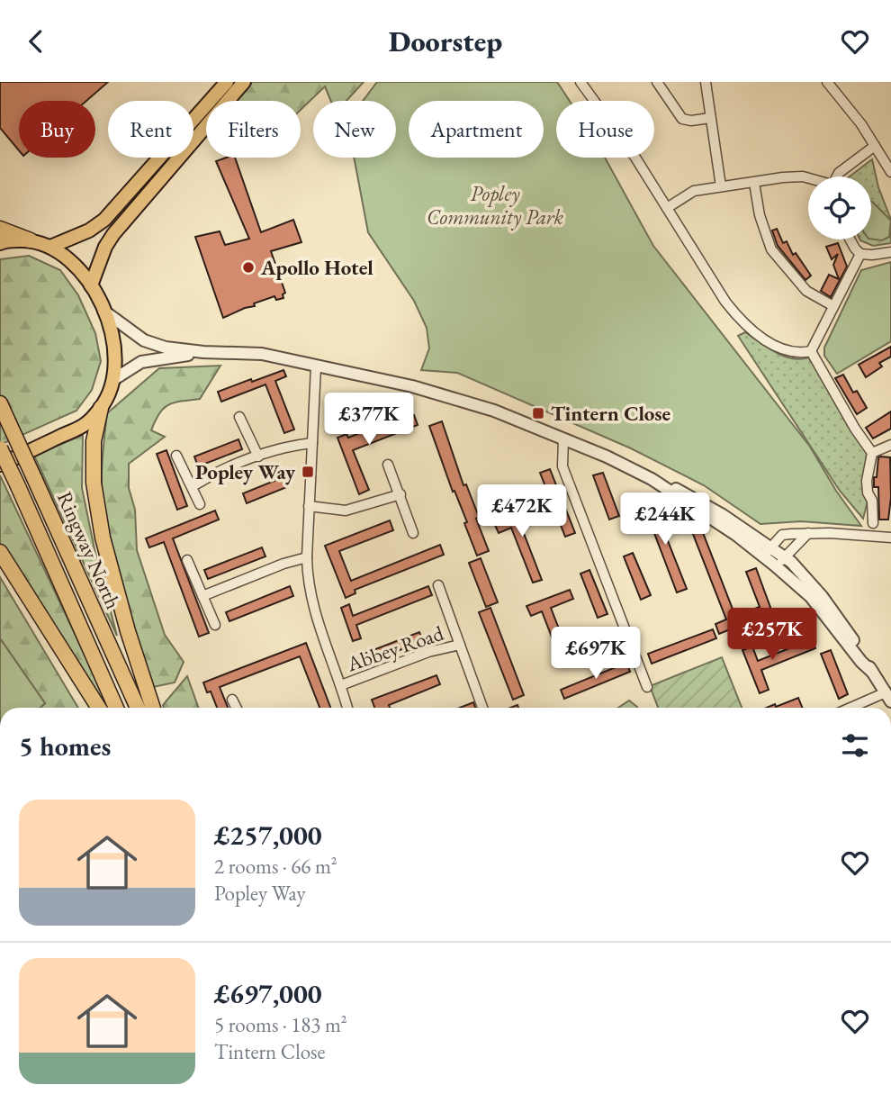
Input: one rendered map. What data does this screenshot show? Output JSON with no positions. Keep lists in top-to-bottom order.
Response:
{
  "streets": {
    "highway": ["Ringway North"],
    "street": ["Abbey Road"]
  },
  "parks": ["Popley Community Park"],
  "places": {
    "other": ["Apollo Hotel"],
    "transit": ["Tintern Close", "Popley Way"]
  },
  "page": {
    "header": "Doorstep",
    "chip": [
      "Buy",
      "Rent",
      "Filters",
      "New",
      "Apartment",
      "House"
    ],
    "price": [
      "£377K",
      "£472K",
      "£244K",
      "£257K",
      "£697K"
    ],
    "heading": "5 homes",
    "list": [
      {
        "name": "£257,000",
        "note": "2 rooms · 66 m² · Popley Way"
      },
      {
        "name": "£697,000",
        "note": "5 rooms · 183 m² · Tintern Close"
      }
    ]
  }
}
